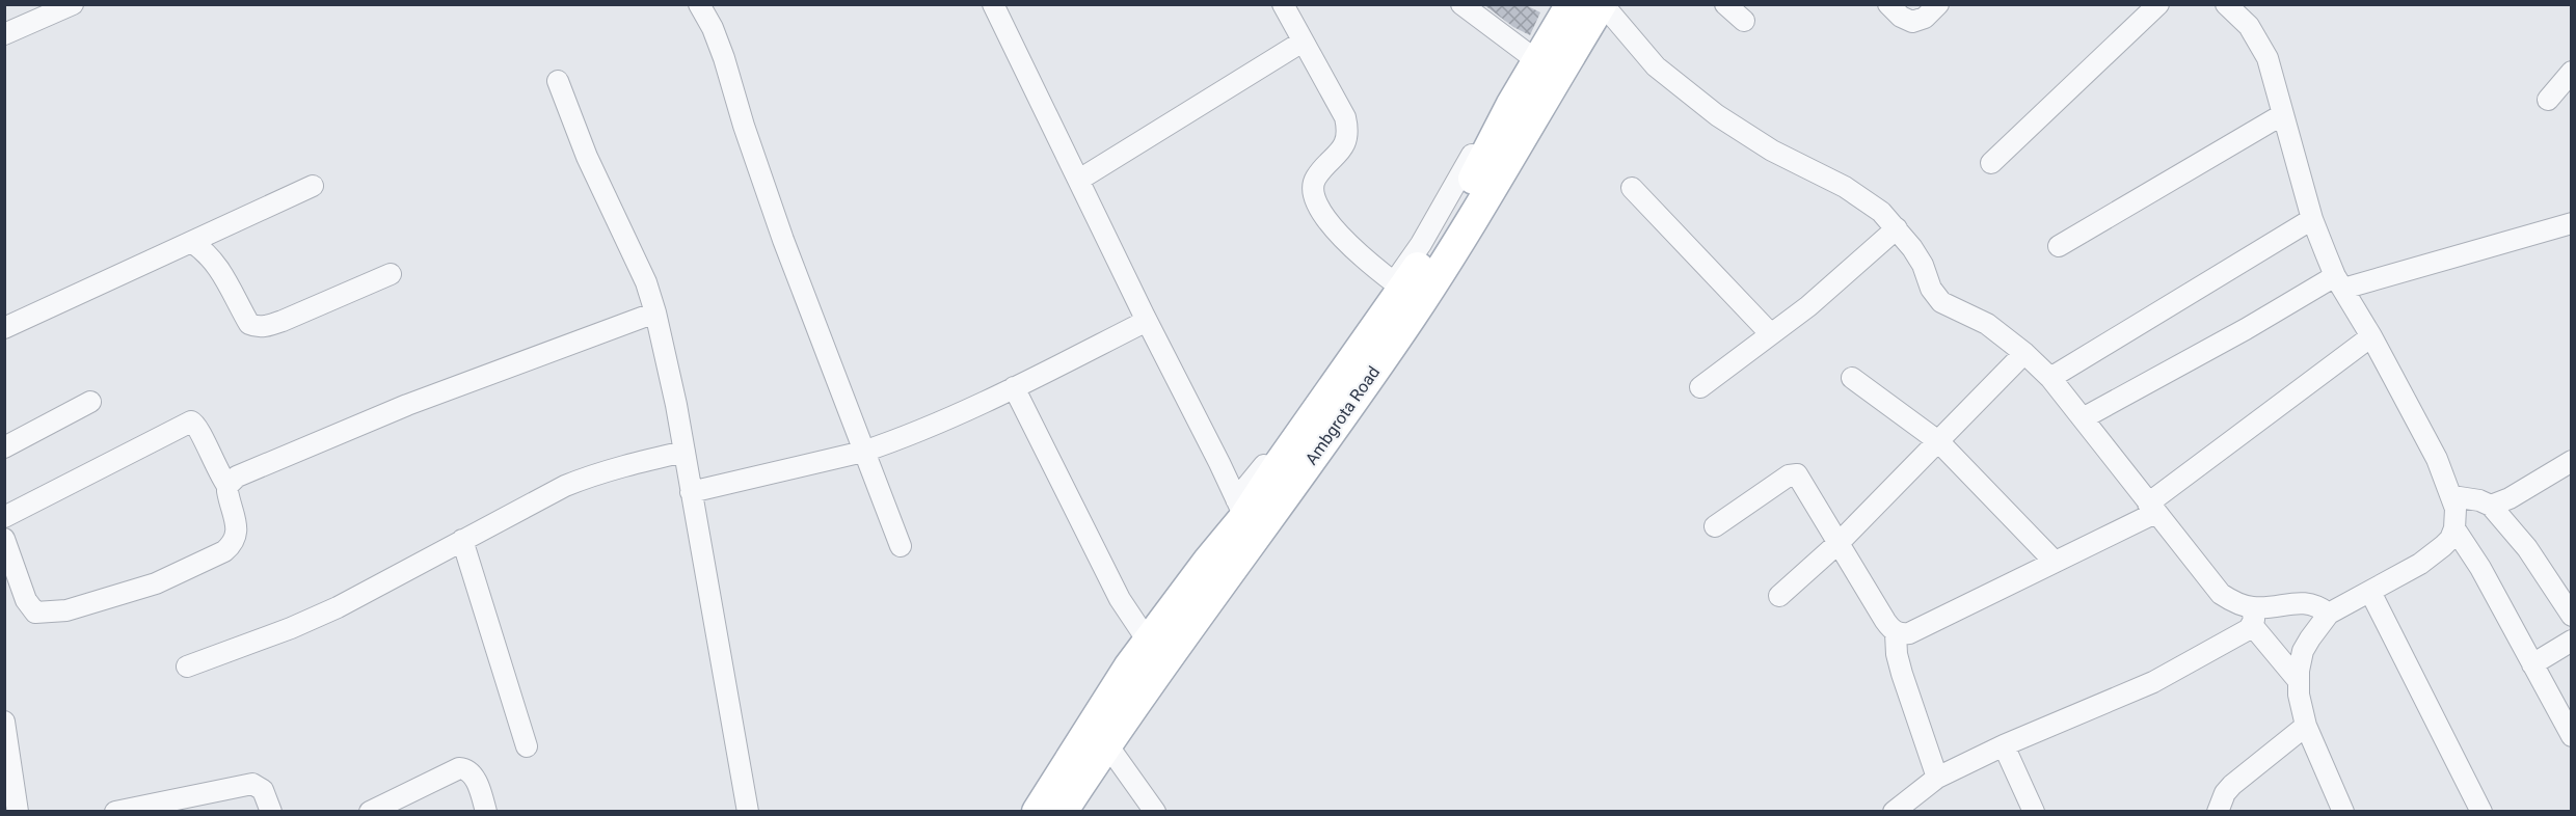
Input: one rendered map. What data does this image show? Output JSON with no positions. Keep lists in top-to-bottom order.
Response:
{
  "streets": {
    "main road": ["Ambgrota Road"]
  }
}
